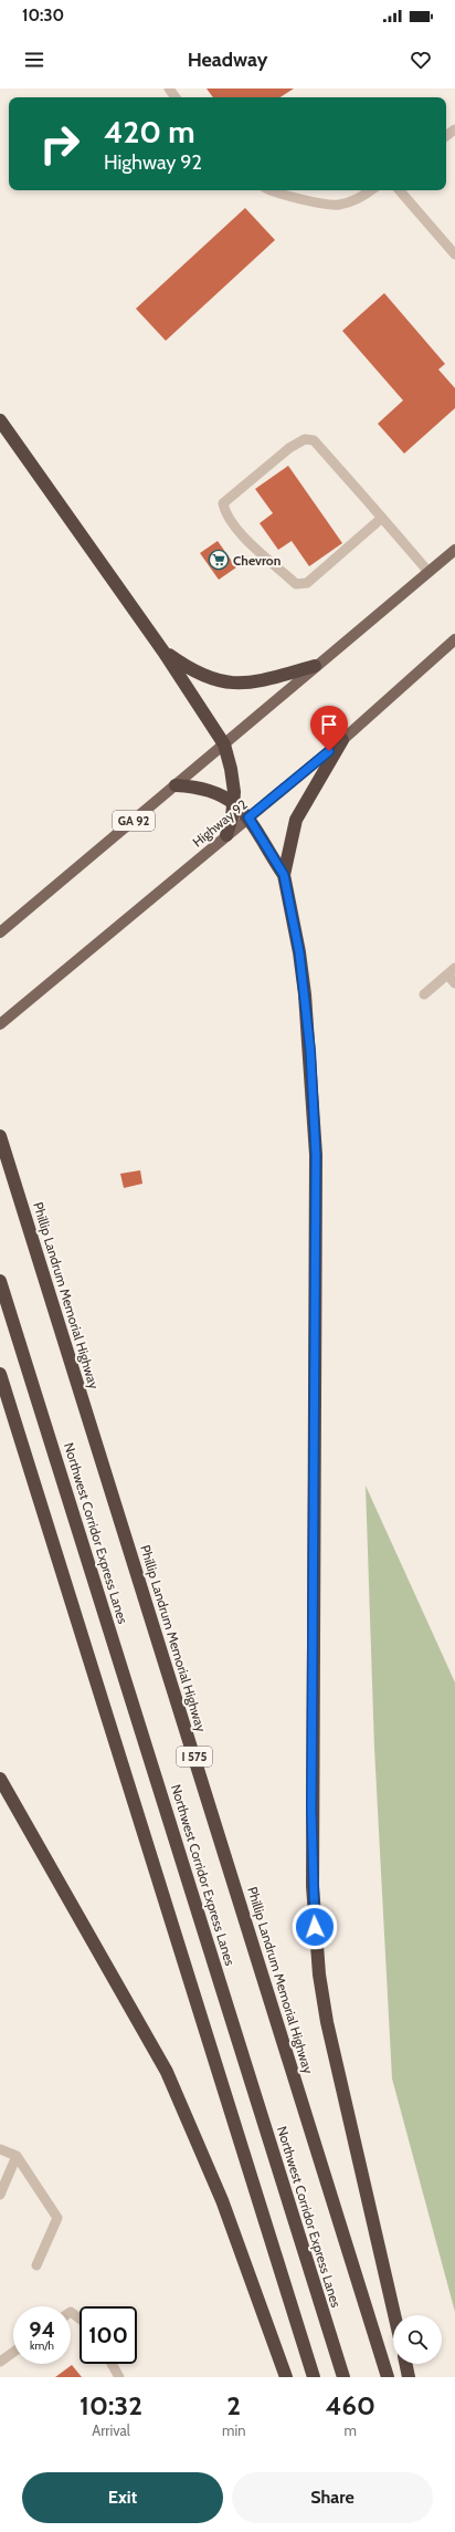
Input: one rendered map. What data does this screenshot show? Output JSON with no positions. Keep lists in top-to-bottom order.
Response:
{
  "streets": {
    "highway": ["Phillip Landrum Memorial Highway", "Northwest Corridor Express Lanes", "I 575"],
    "main road": ["GA 92", "Highway 92"]
  },
  "places": {
    "supermarket": ["Chevron"]
  },
  "page": {
    "status": "10:30",
    "header": "Headway",
    "turn": ["420 m", "Highway 92"],
    "speed": "94 km/h",
    "limit": "100",
    "eta": [
      "10:32",
      "Arrival",
      "2",
      "min",
      "460",
      "m"
    ],
    "buttons": ["Exit", "Share"]
  }
}
